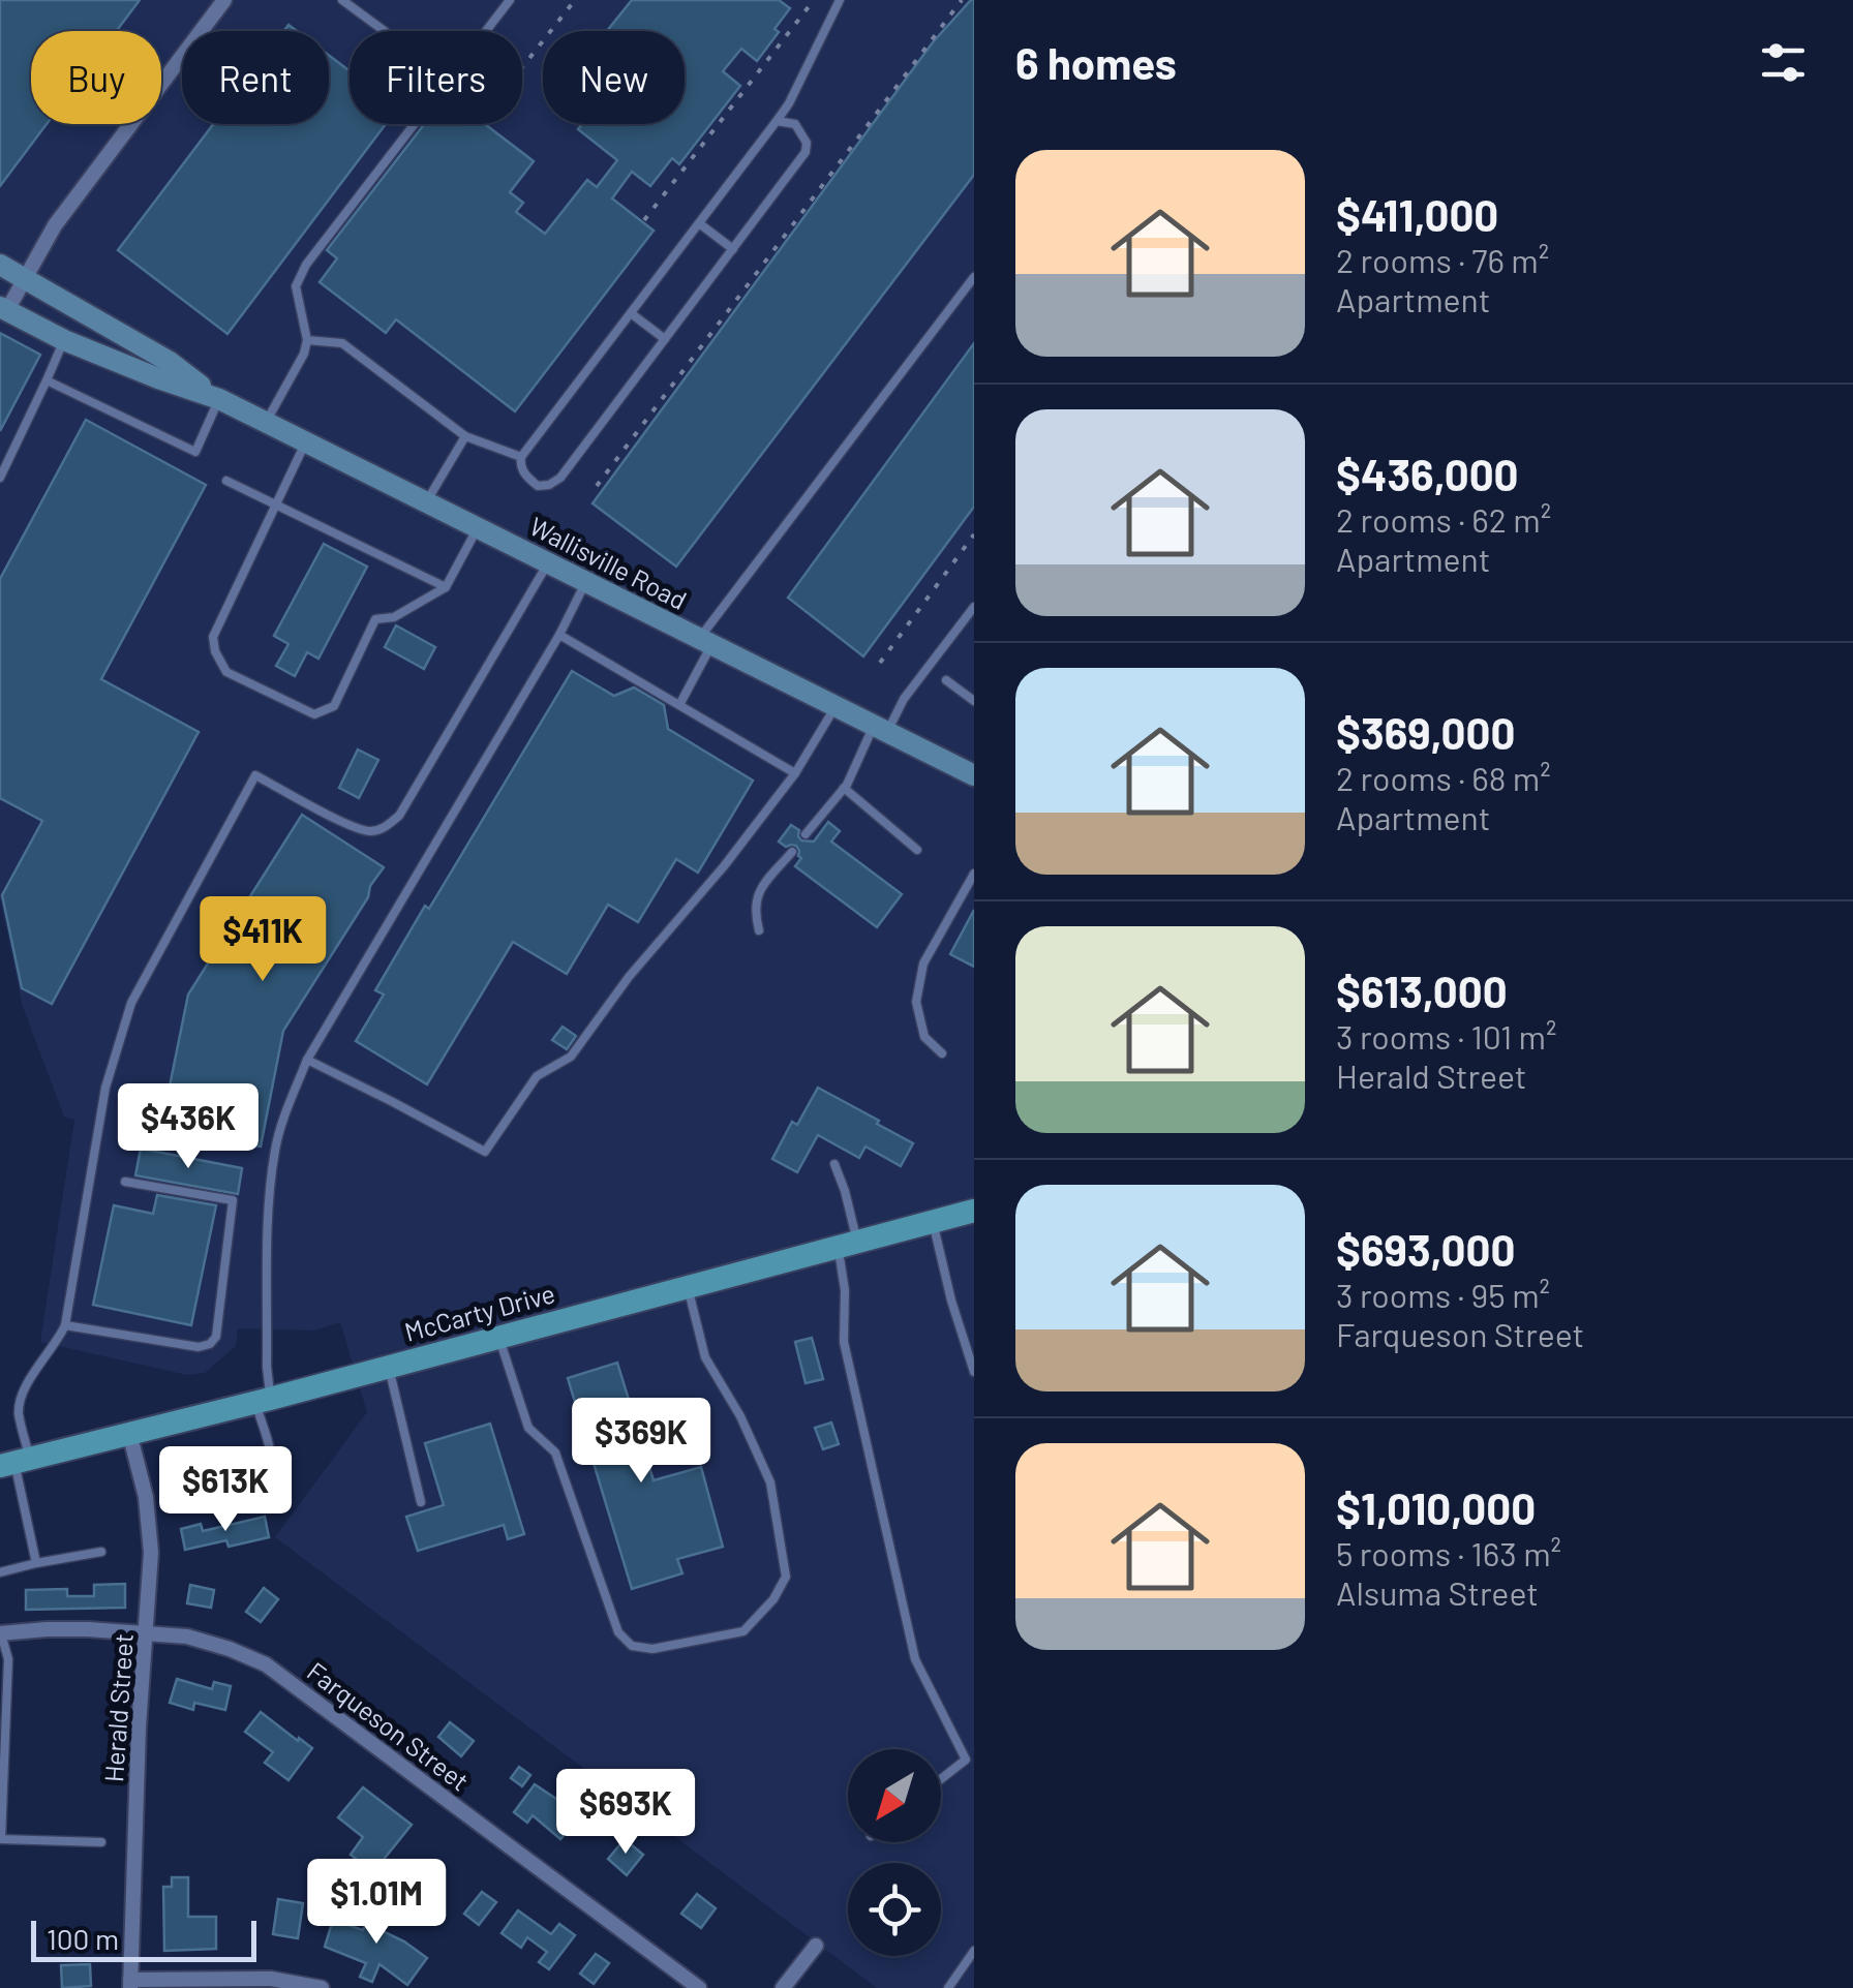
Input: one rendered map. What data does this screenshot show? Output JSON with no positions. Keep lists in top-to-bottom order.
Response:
{
  "streets": {
    "main road": ["Wallisville Road", "McCarty Drive"],
    "street": ["Herald Street", "Farqueson Street"]
  },
  "crossings": [
    ["McCarty Drive", "Herald Street"],
    ["Herald Street", "Farqueson Street"]
  ],
  "scale_bar": "100 m",
  "north": "bottom left",
  "page": {
    "heading": "6 homes",
    "chip": [
      "Buy",
      "Rent",
      "Filters",
      "New"
    ],
    "list": [
      {
        "name": "$411,000",
        "note": "2 rooms · 76 m² · Apartment"
      },
      {
        "name": "$436,000",
        "note": "2 rooms · 62 m² · Apartment"
      },
      {
        "name": "$369,000",
        "note": "2 rooms · 68 m² · Apartment"
      },
      {
        "name": "$613,000",
        "note": "3 rooms · 101 m² · Herald Street"
      },
      {
        "name": "$693,000",
        "note": "3 rooms · 95 m² · Farqueson Street"
      },
      {
        "name": "$1,010,000",
        "note": "5 rooms · 163 m² · Alsuma Street"
      }
    ],
    "price": [
      "$411K",
      "$436K",
      "$369K",
      "$613K",
      "$693K",
      "$1.01M"
    ],
    "scale": "100 m"
  }
}
